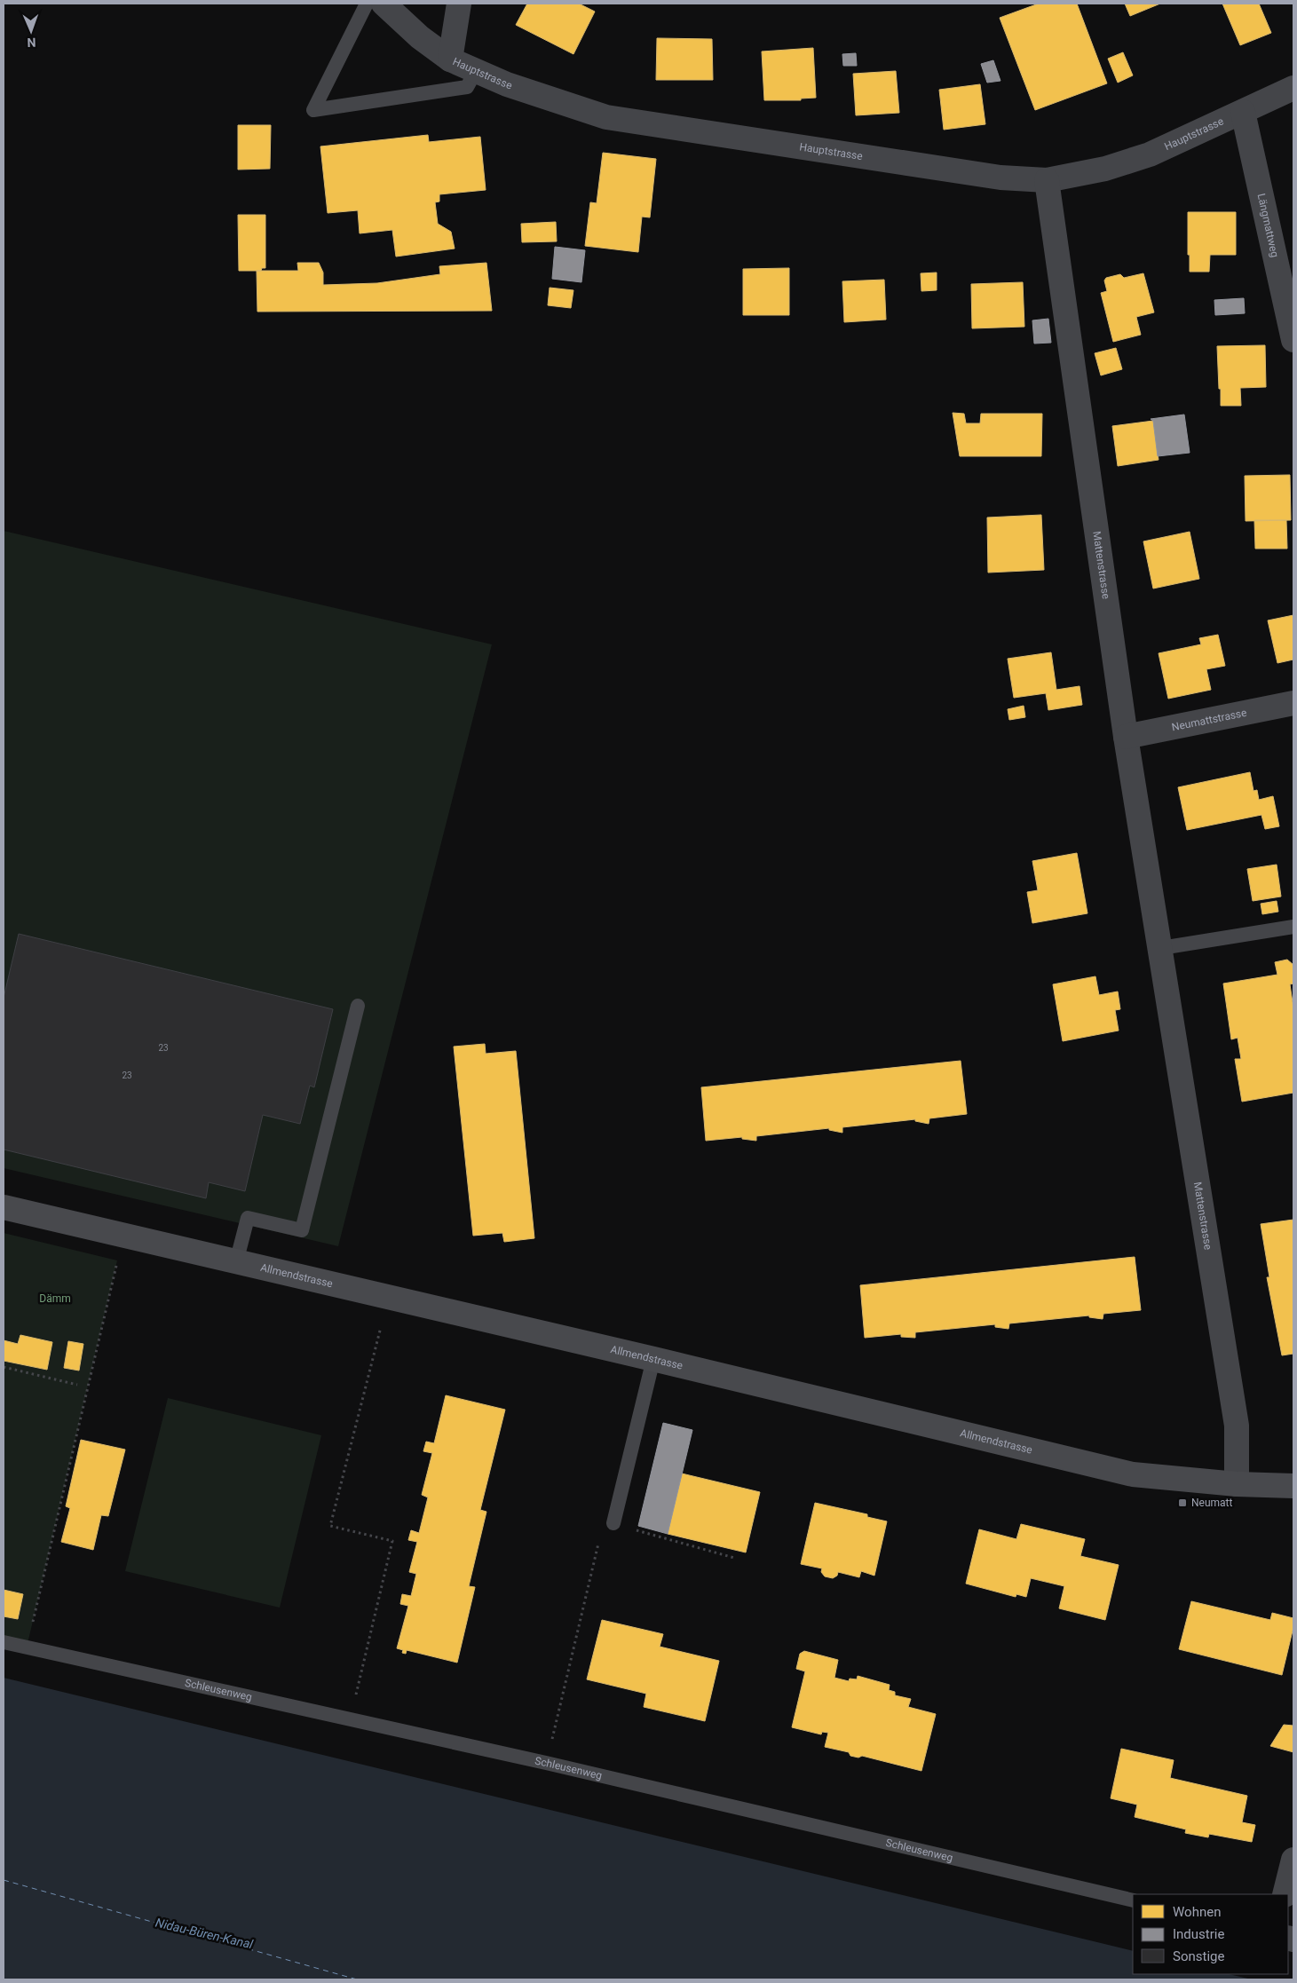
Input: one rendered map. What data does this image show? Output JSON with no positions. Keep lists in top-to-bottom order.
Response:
{
  "streets": {
    "main road": ["Allmendstrasse"],
    "street": [
      "Hauptstrasse",
      "Längmattweg",
      "Mattenstrasse",
      "Neumattstrasse"
    ],
    "lane": ["Schleusenweg"]
  },
  "crossings": [
    ["Hauptstrasse", "Längmattweg"],
    ["Hauptstrasse", "Mattenstrasse"],
    ["Mattenstrasse", "Neumattstrasse"],
    ["Mattenstrasse", "Allmendstrasse"]
  ],
  "water": ["Nidau-Büren-Kanal"],
  "parks": ["Dämm"],
  "places": {
    "transit": ["Neumatt"]
  },
  "house_numbers": ["23", "23"],
  "legend": ["Wohnen", "Industrie", "Sonstige"],
  "north": "bottom"
}
